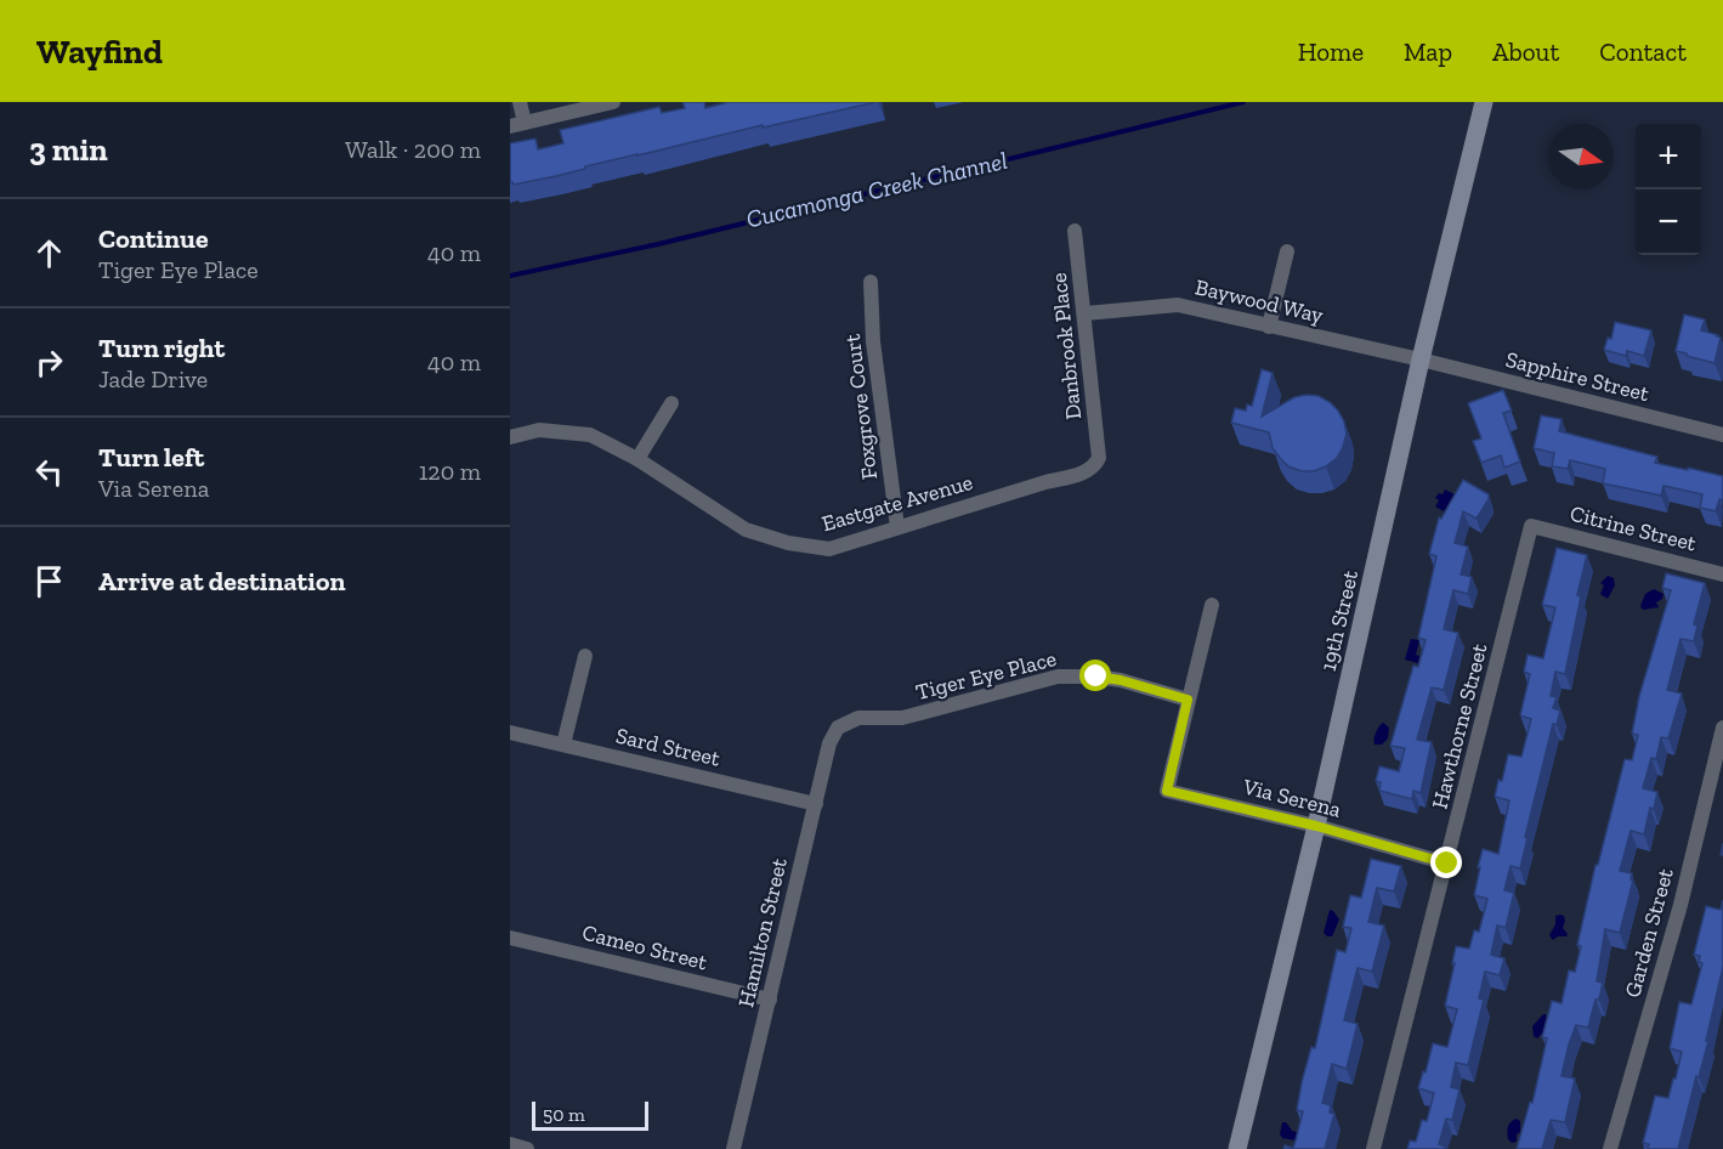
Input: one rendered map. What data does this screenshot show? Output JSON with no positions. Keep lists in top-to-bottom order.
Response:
{
  "streets": {
    "main road": ["19th Street"],
    "street": [
      "Baywood Way",
      "Danbrook Place",
      "Sapphire Street",
      "Foxgrove Court",
      "Eastgate Avenue",
      "Citrine Street",
      "Tiger Eye Place",
      "Hawthorne Street",
      "Sard Street",
      "Via Serena",
      "Hamilton Street",
      "Garden Street",
      "Cameo Street"
    ]
  },
  "crossings": [
    ["Baywood Way", "Danbrook Place"],
    ["Baywood Way", "Sapphire Street"],
    ["Baywood Way", "19th Street"],
    ["Danbrook Place", "Eastgate Avenue"],
    ["Sapphire Street", "19th Street"],
    ["Foxgrove Court", "Eastgate Avenue"],
    ["Citrine Street", "Hawthorne Street"],
    ["19th Street", "Via Serena"],
    ["Tiger Eye Place", "Via Serena"],
    ["Tiger Eye Place", "Hamilton Street"],
    ["Hawthorne Street", "Via Serena"],
    ["Sard Street", "Hamilton Street"],
    ["Hamilton Street", "Cameo Street"]
  ],
  "water": ["Cucamonga Creek Channel"],
  "scale_bar": "50 m",
  "north": "right",
  "page": {
    "header": "Wayfind",
    "nav": [
      "Home",
      "Map",
      "About",
      "Contact"
    ],
    "heading": ["3 min", "Walk · 200 m"],
    "map_buttons": ["+", "−"],
    "list": [
      ["Continue", "Tiger Eye Place", "40 m"],
      ["Turn right", "Jade Drive", "40 m"],
      ["Turn left", "Via Serena", "120 m"],
      "Arrive at destination"
    ],
    "scale": "50 m"
  }
}
